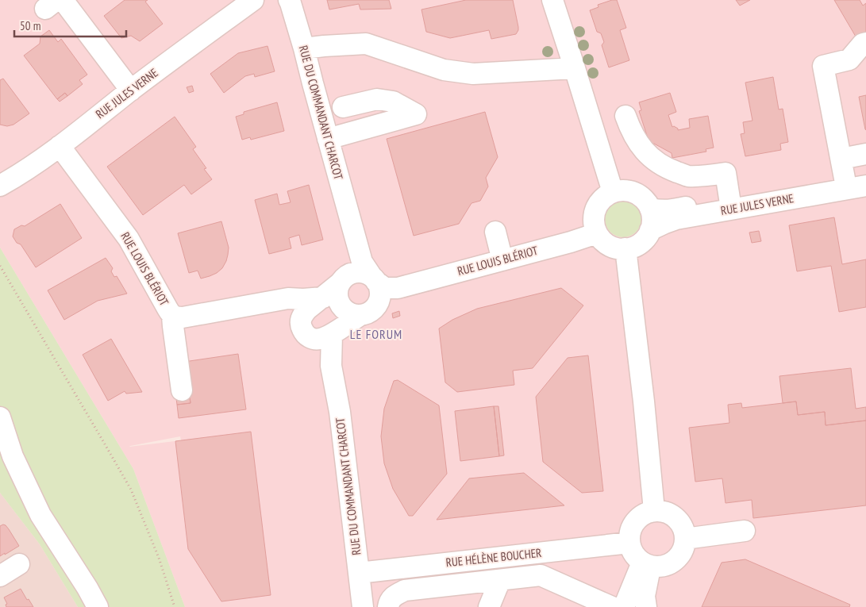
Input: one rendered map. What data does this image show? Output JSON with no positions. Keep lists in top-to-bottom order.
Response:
{
  "streets": {
    "street": [
      "RUE JULES VERNE",
      "RUE DU COMMANDANT CHARCOT",
      "RUE LOUIS BLÉRIOT",
      "RUE HÉLÈNE BOUCHER"
    ]
  },
  "crossings": [
    ["RUE JULES VERNE", "RUE LOUIS BLÉRIOT"],
    ["RUE DU COMMANDANT CHARCOT", "RUE LOUIS BLÉRIOT"],
    ["RUE DU COMMANDANT CHARCOT", "RUE HÉLÈNE BOUCHER"]
  ],
  "districts": ["LE FORUM"],
  "scale_bar": "50 m"
}
